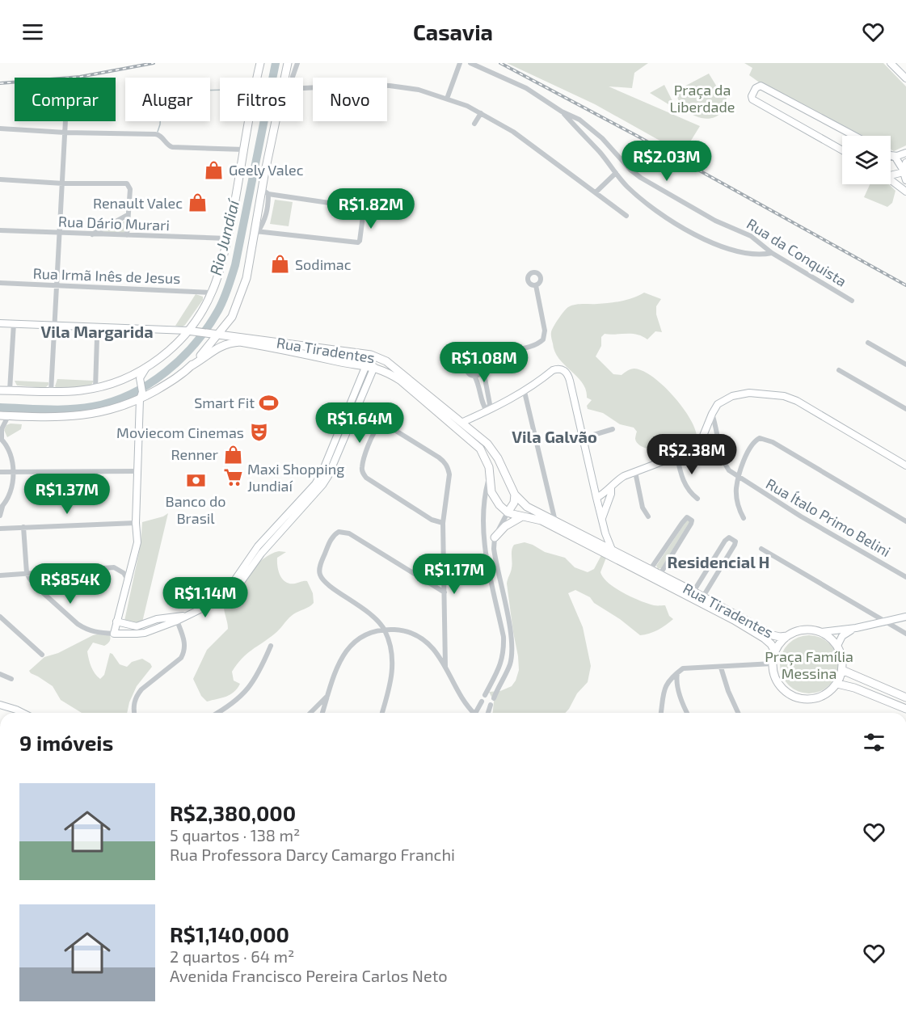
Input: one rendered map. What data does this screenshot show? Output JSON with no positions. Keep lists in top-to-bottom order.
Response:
{
  "streets": {
    "main road": ["Rua Tiradentes"],
    "street": [
      "Rua Dário Murari",
      "Rua da Conquista",
      "Rua Irmã Inês de Jesus",
      "Rua Ítalo Primo Belini"
    ]
  },
  "districts": ["Vila Margarida", "Vila Galvão", "Residencial H"],
  "water": ["Rio Jundiaí"],
  "parks": ["Praça da Liberdade", "Praça Família Messina"],
  "places": {
    "shop": [
      "Geely Valec",
      "Renault Valec",
      "Sodimac",
      "Renner"
    ],
    "sports": ["Smart Fit"],
    "theatre": ["Moviecom Cinemas"],
    "supermarket": ["Maxi Shopping Jundiaí"],
    "bank": ["Banco do Brasil"]
  },
  "page": {
    "header": "Casavia",
    "chip": [
      "Comprar",
      "Alugar",
      "Filtros",
      "Novo"
    ],
    "price": [
      "R$2.03M",
      "R$1.82M",
      "R$1.08M",
      "R$1.64M",
      "R$2.38M",
      "R$1.37M",
      "R$1.17M",
      "R$854K",
      "R$1.14M"
    ],
    "heading": "9 imóveis",
    "list": [
      {
        "name": "R$2,380,000",
        "note": "5 quartos · 138 m² · Rua Professora Darcy Camargo Franchi"
      },
      {
        "name": "R$1,140,000",
        "note": "2 quartos · 64 m² · Avenida Francisco Pereira Carlos Neto"
      }
    ]
  }
}
